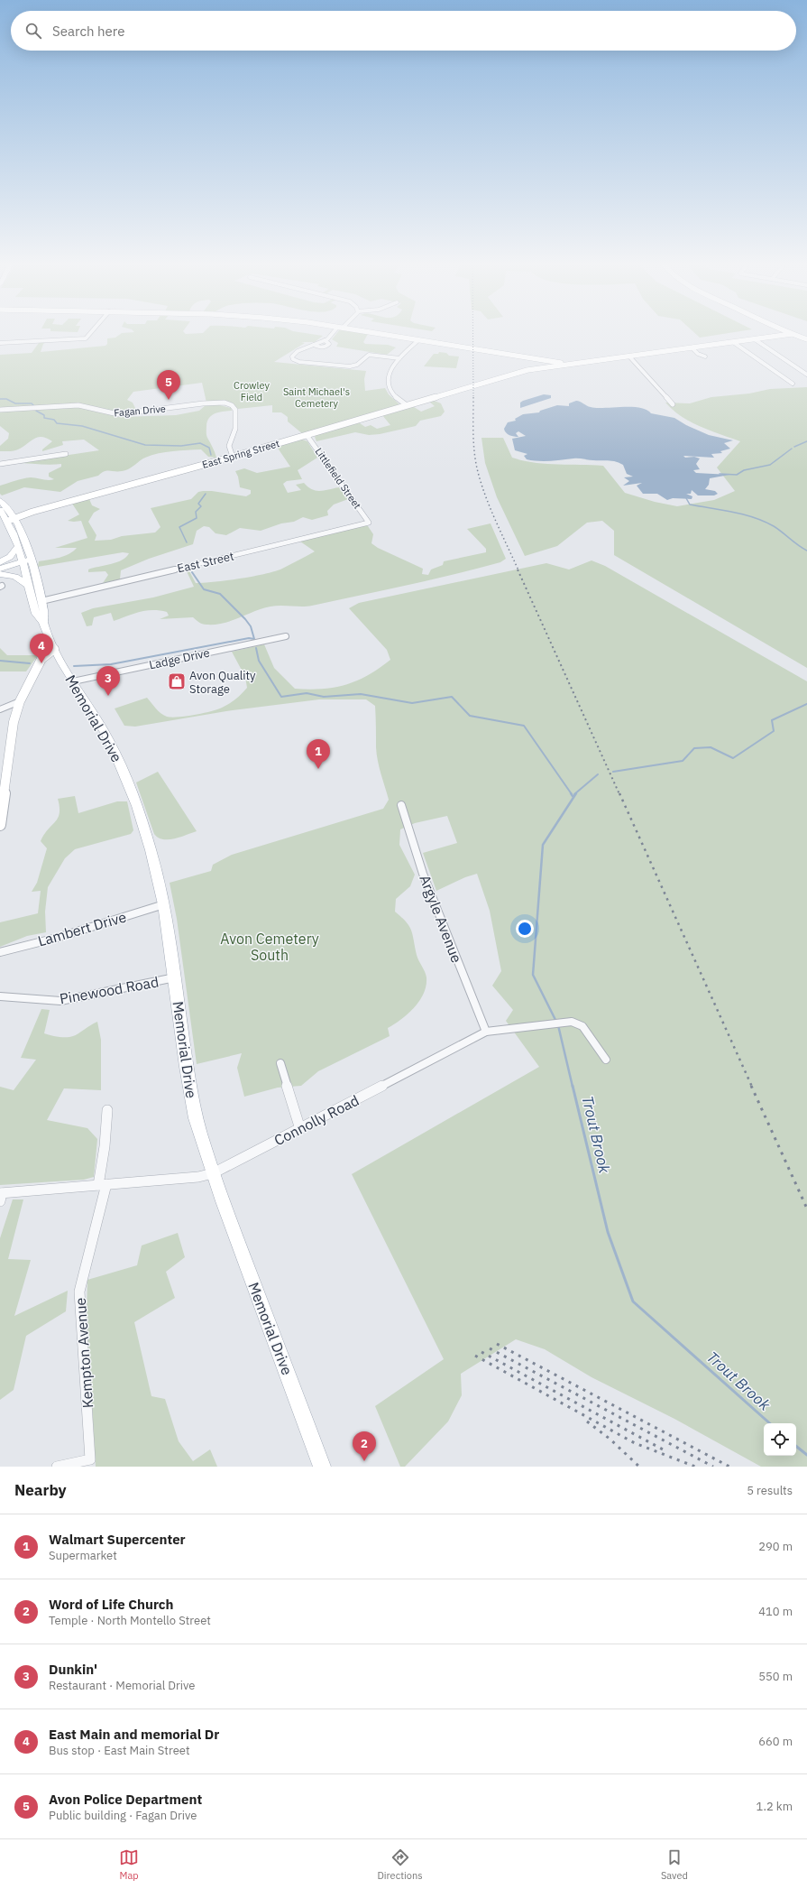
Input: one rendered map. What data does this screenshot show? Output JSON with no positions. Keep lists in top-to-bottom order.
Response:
{
  "streets": {
    "main road": ["East Spring Street", "Memorial Drive"],
    "street": [
      "Fagan Drive",
      "Littlefield Street",
      "East Street",
      "Ladge Drive",
      "Argyle Avenue",
      "Lambert Drive",
      "Pinewood Road",
      "Connolly Road",
      "Kempton Avenue"
    ]
  },
  "crossings": [
    ["Fagan Drive", "East Spring Street"],
    ["East Spring Street", "Littlefield Street"],
    ["Littlefield Street", "East Street"],
    ["Ladge Drive", "Memorial Drive"],
    ["Memorial Drive", "Lambert Drive"],
    ["Memorial Drive", "Pinewood Road"],
    ["Memorial Drive", "Connolly Road"],
    ["Argyle Avenue", "Connolly Road"],
    ["Connolly Road", "Kempton Avenue"]
  ],
  "water": ["Trout Brook"],
  "parks": ["Crowley Field", "Saint Michael's Cemetery", "Avon Cemetery South"],
  "places": {
    "shop": ["Avon Quality Storage"]
  },
  "page": {
    "search": "Search here",
    "pins": [
      "5",
      "4",
      "3",
      "1",
      "2"
    ],
    "heading": ["Nearby", "5 results"],
    "list": [
      {
        "mark": "1",
        "name": "Walmart Supercenter",
        "note": "Supermarket",
        "value": "290 m"
      },
      {
        "mark": "2",
        "name": "Word of Life Church",
        "note": "Temple · North Montello Street",
        "value": "410 m"
      },
      {
        "mark": "3",
        "name": "Dunkin'",
        "note": "Restaurant · Memorial Drive",
        "value": "550 m"
      },
      {
        "mark": "4",
        "name": "East Main and memorial Dr",
        "note": "Bus stop · East Main Street",
        "value": "660 m"
      },
      {
        "mark": "5",
        "name": "Avon Police Department",
        "note": "Public building · Fagan Drive",
        "value": "1.2 km"
      }
    ],
    "nav": ["Map", "Directions", "Saved"]
  }
}
